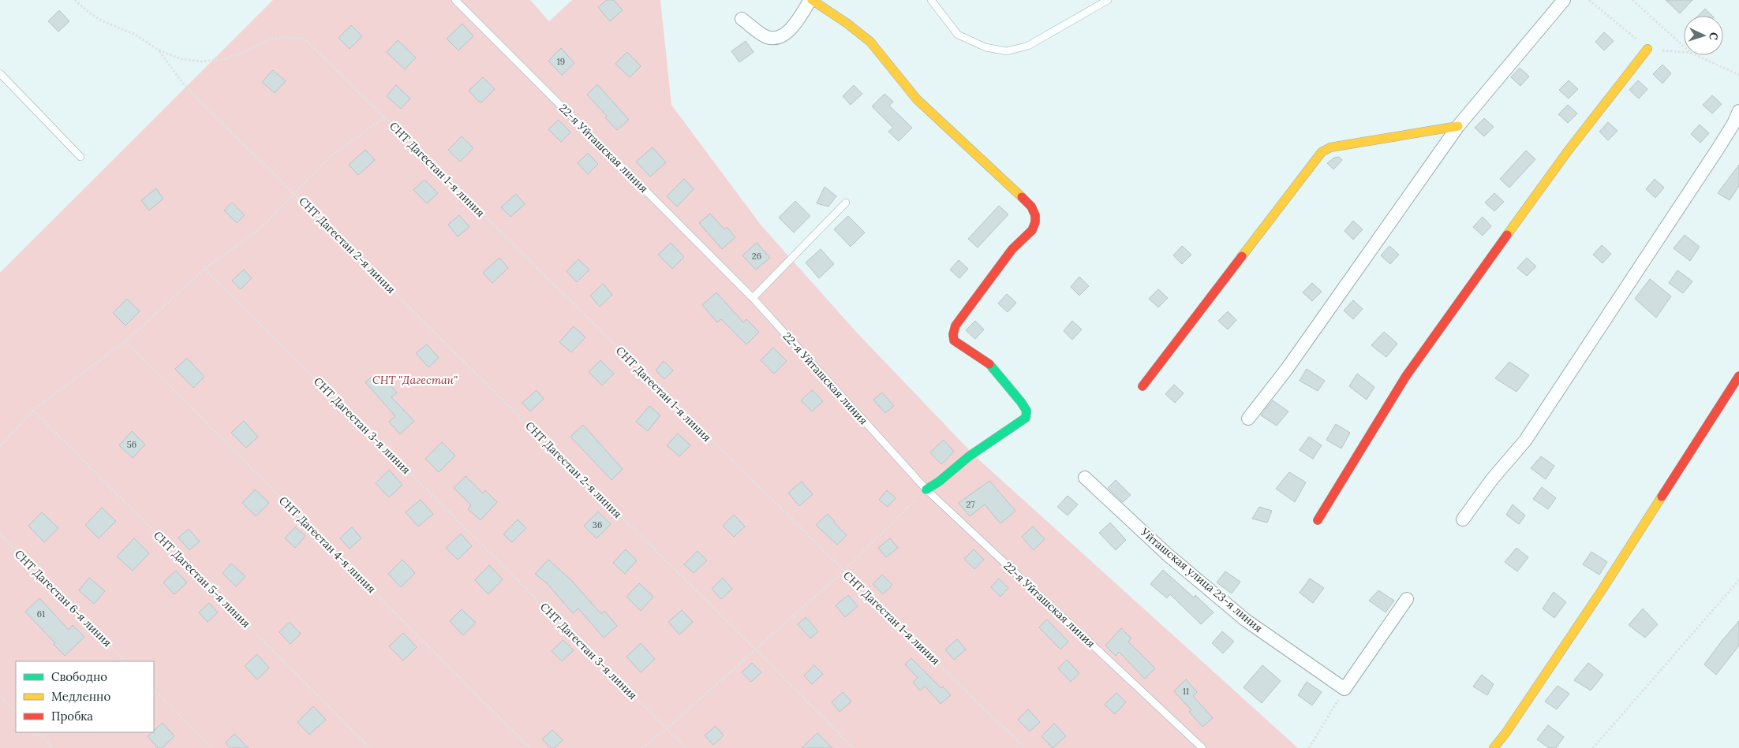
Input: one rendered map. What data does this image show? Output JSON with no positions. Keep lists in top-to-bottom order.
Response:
{
  "streets": {
    "street": ["Уйташская улица 23-я линия"],
    "lane": ["22-я Уйташская линия"],
    "path": [
      "СНТ Дагестан 1-я линия",
      "СНТ Дагестан 2-я линия",
      "СНТ Дагестан 3-я линия",
      "СНТ Дагестан 4-я линия",
      "СНТ Дагестан 5-я линия",
      "СНТ Дагестан 6-я линия"
    ]
  },
  "crossings": [
    ["СНТ Дагестан 1-я линия", "СНТ Дагестан 2-я линия"]
  ],
  "parks": ["СНТ \"Дагестан\""],
  "house_numbers": [
    "19",
    "26",
    "56",
    "27",
    "36",
    "61",
    "11"
  ],
  "legend": ["Свободно", "Медленно", "Пробка"],
  "north": "right"
}
